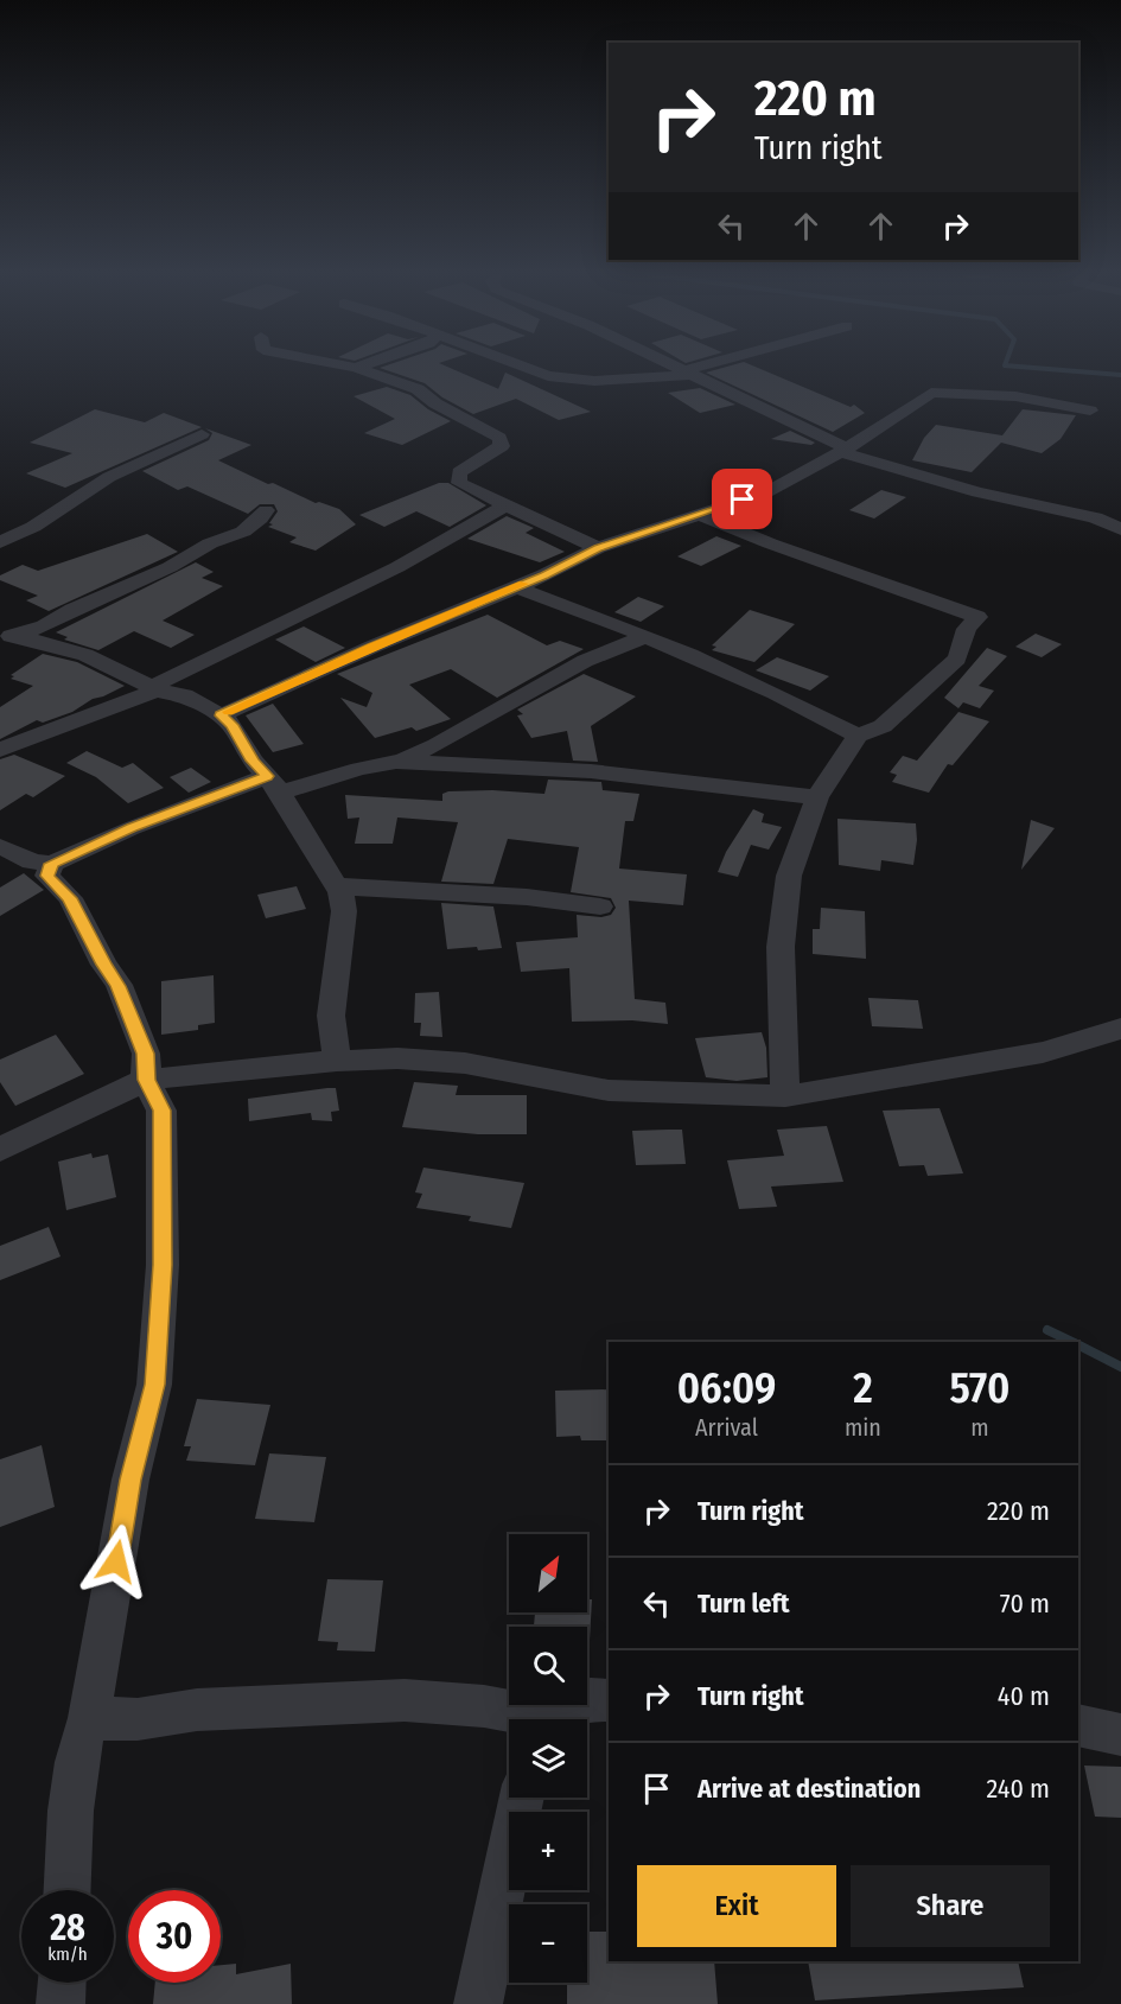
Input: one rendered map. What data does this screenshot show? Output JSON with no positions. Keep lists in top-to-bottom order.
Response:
{
  "north": "top right",
  "page": {
    "turn": ["220 m", "Turn right"],
    "eta": [
      "06:09",
      "Arrival",
      "2",
      "min",
      "570",
      "m"
    ],
    "list": [
      {
        "name": "Turn right",
        "value": "220 m"
      },
      {
        "name": "Turn left",
        "value": "70 m"
      },
      {
        "name": "Turn right",
        "value": "40 m"
      },
      {
        "name": "Arrive at destination",
        "value": "240 m"
      }
    ],
    "map_buttons": ["+", "−"],
    "buttons": ["Exit", "Share"],
    "speed": "28 km/h",
    "limit": "30"
  }
}
